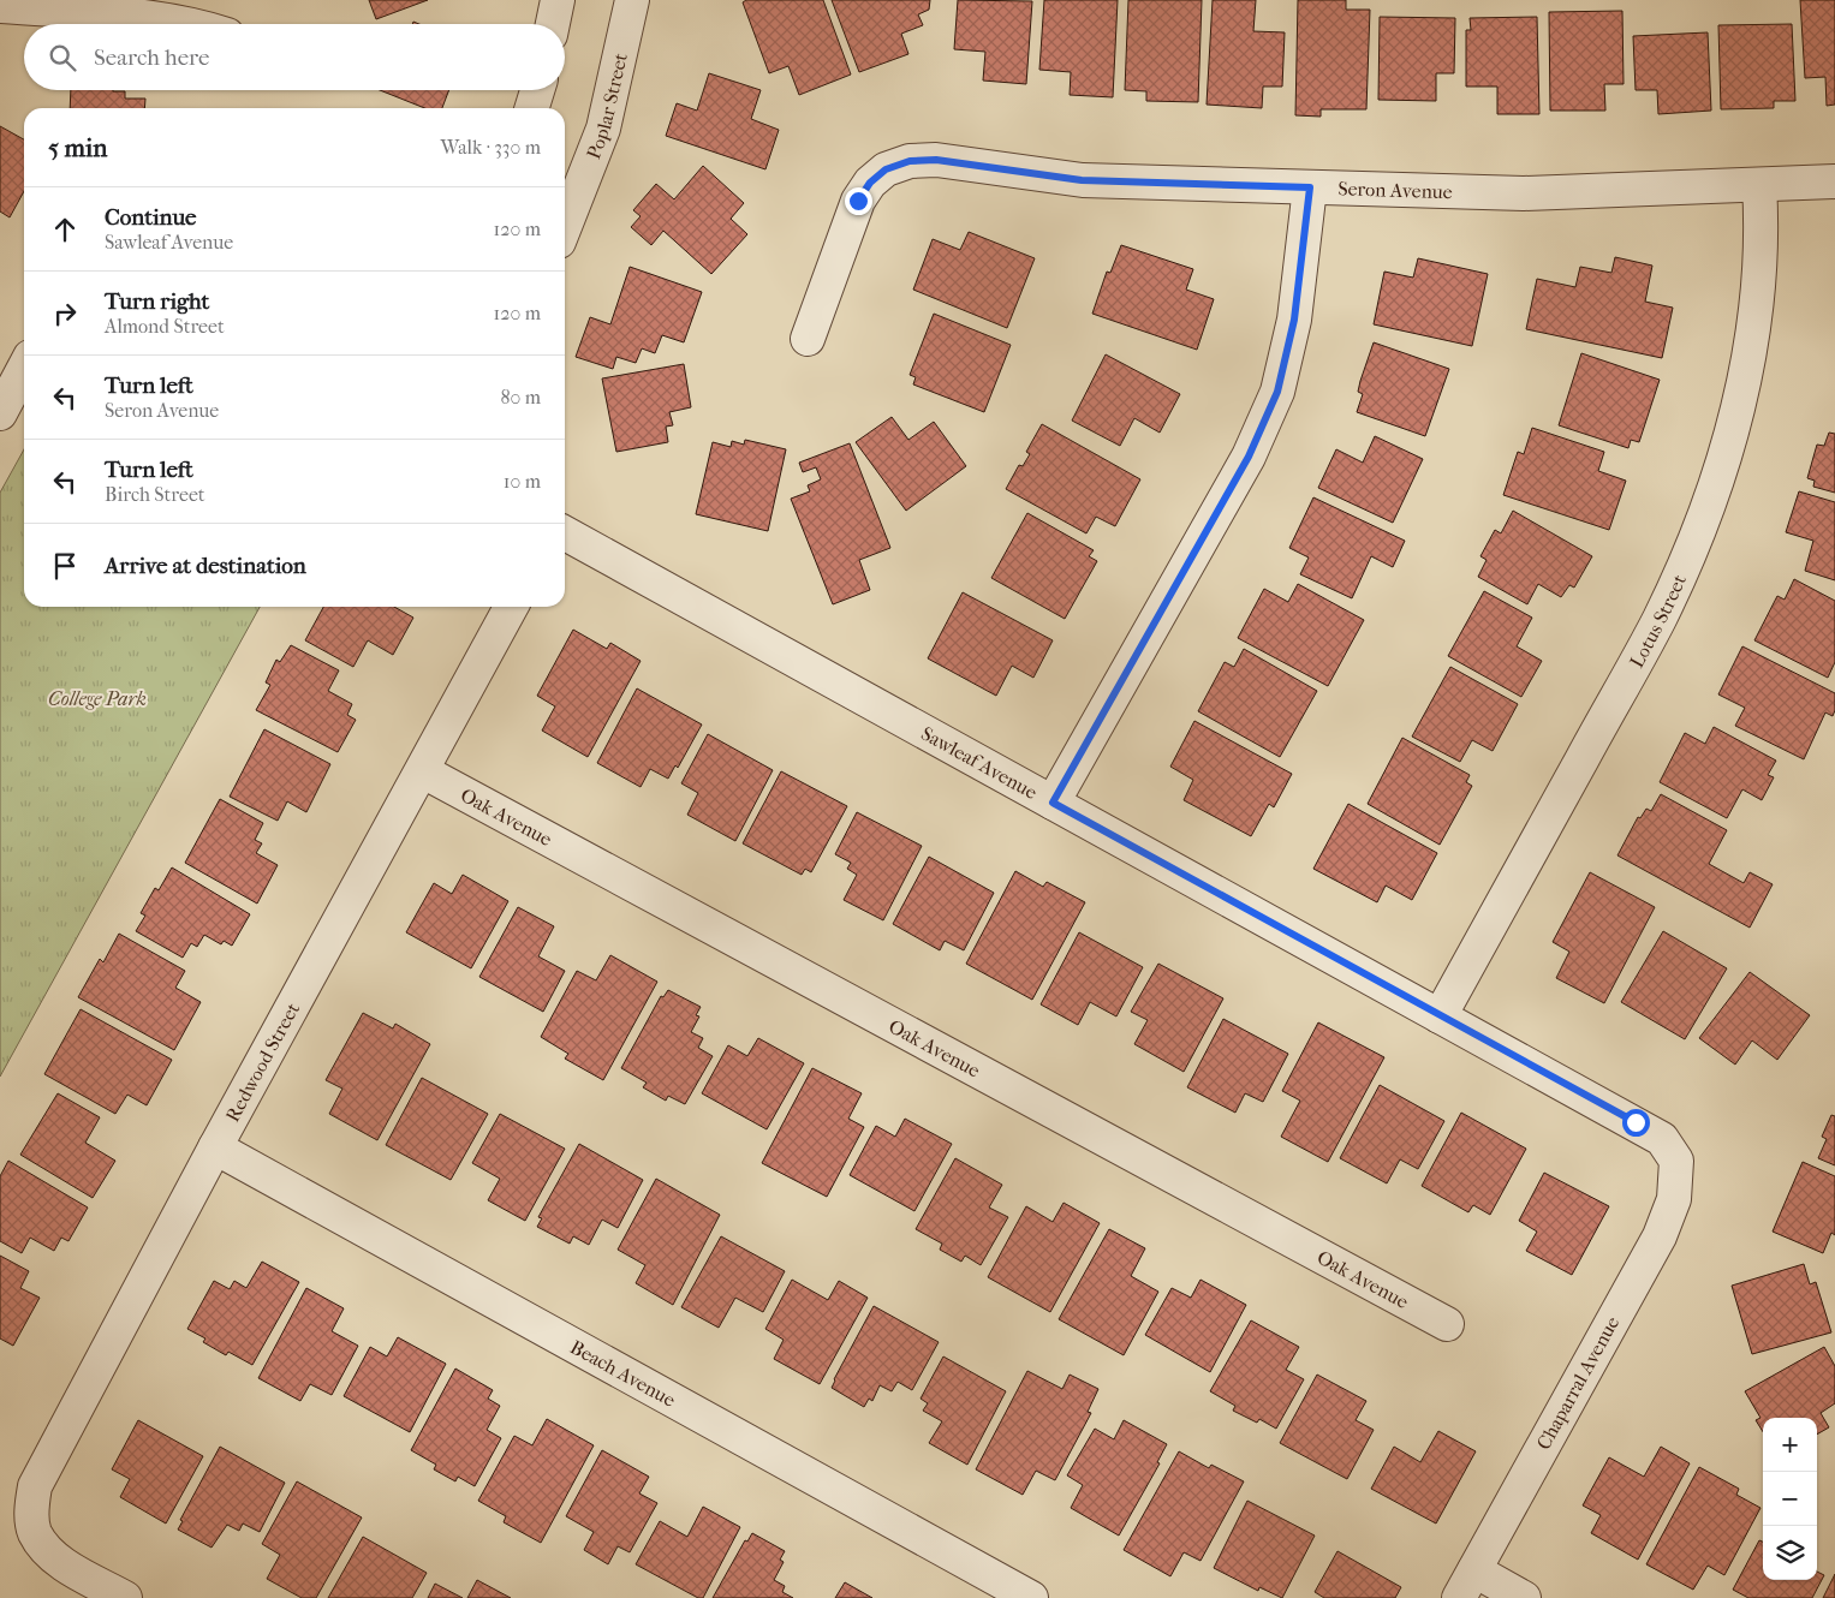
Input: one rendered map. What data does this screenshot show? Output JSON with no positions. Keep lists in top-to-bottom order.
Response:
{
  "streets": {
    "street": [
      "Poplar Street",
      "Seron Avenue",
      "Lotus Street",
      "Sawleaf Avenue",
      "Oak Avenue",
      "Redwood Street",
      "Beach Avenue",
      "Chaparral Avenue"
    ]
  },
  "crossings": [
    ["Seron Avenue", "Lotus Street"],
    ["Lotus Street", "Sawleaf Avenue"],
    ["Sawleaf Avenue", "Chaparral Avenue"],
    ["Oak Avenue", "Redwood Street"],
    ["Redwood Street", "Beach Avenue"]
  ],
  "parks": ["College Park"],
  "page": {
    "search": "Search here",
    "heading": ["5 min", "Walk · 330 m"],
    "list": [
      ["Continue", "Sawleaf Avenue", "120 m"],
      ["Turn right", "Almond Street", "120 m"],
      ["Turn left", "Seron Avenue", "80 m"],
      ["Turn left", "Birch Street", "10 m"],
      "Arrive at destination"
    ],
    "map_buttons": ["+", "−"]
  }
}
